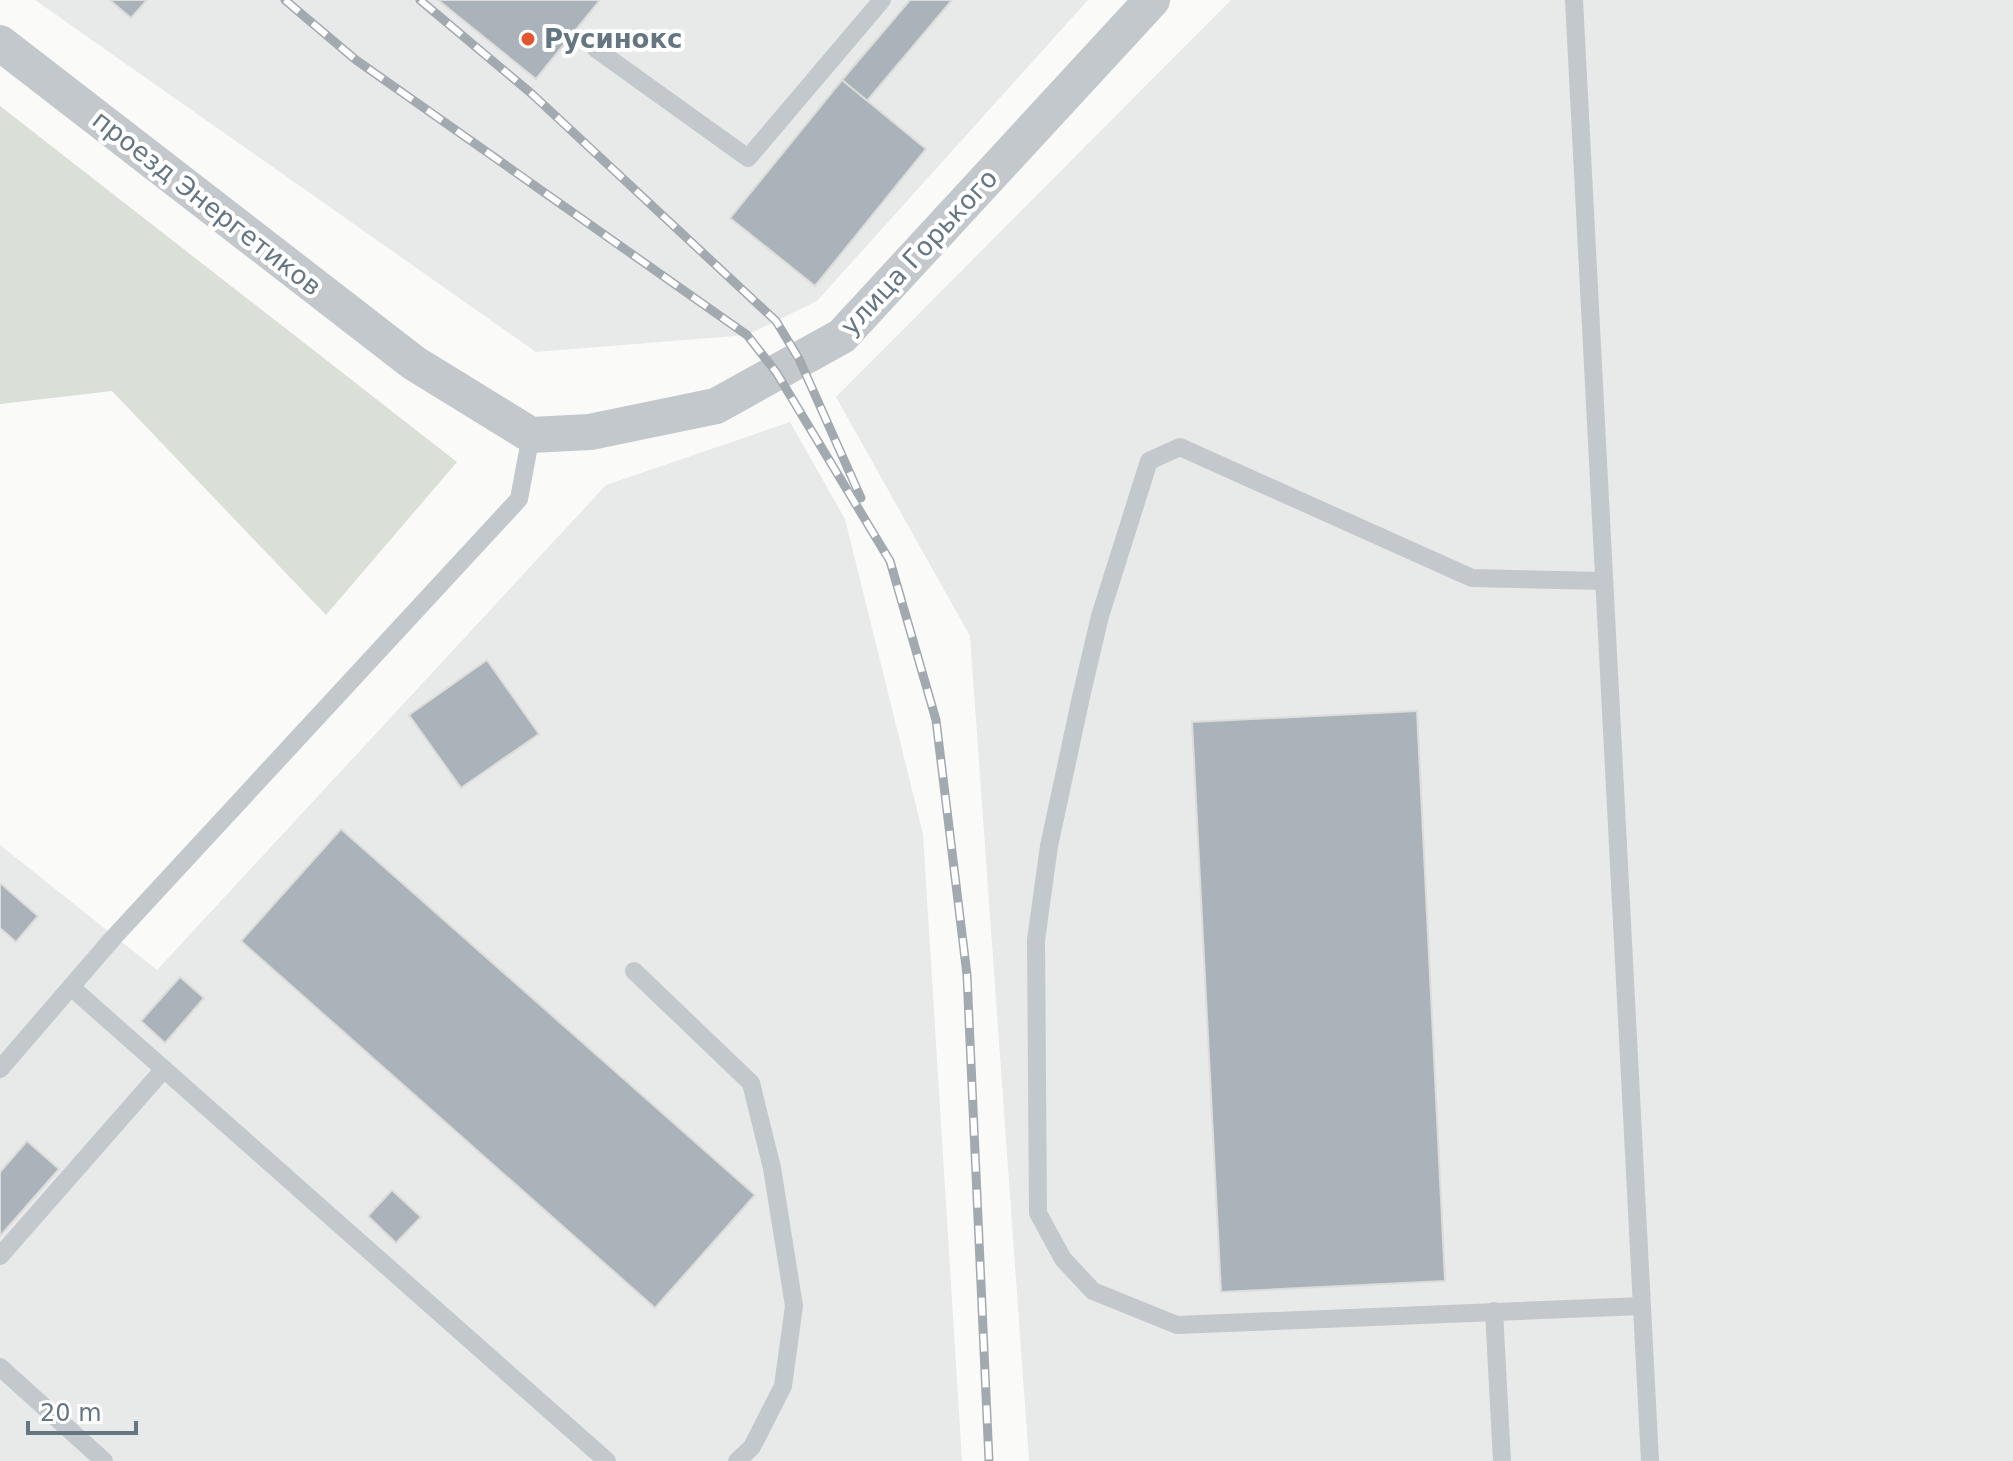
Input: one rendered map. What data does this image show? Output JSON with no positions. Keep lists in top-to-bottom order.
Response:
{
  "streets": {
    "street": ["проезд Энергетиков", "улица Горького"]
  },
  "crossings": [
    ["проезд Энергетиков", "улица Горького"]
  ],
  "places": ["Русинокс"],
  "scale_bar": "20 m"
}
